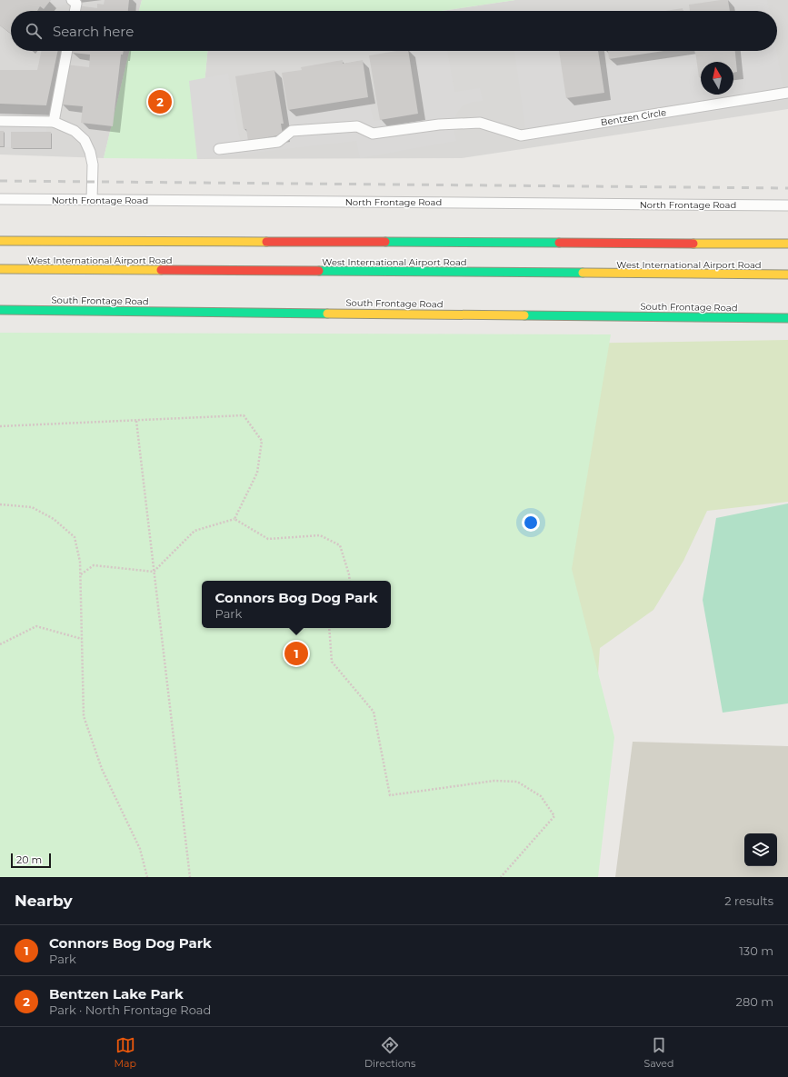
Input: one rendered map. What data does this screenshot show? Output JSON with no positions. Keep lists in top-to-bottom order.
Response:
{
  "streets": {
    "main road": ["West International Airport Road", "South Frontage Road"],
    "street": ["Bentzen Circle", "North Frontage Road"]
  },
  "scale_bar": "20 m",
  "north": "top",
  "page": {
    "search": "Search here",
    "pins": ["2", "1"],
    "popup": ["Connors Bog Dog Park", "Park"],
    "scale": "20 m",
    "heading": ["Nearby", "2 results"],
    "list": [
      {
        "mark": "1",
        "name": "Connors Bog Dog Park",
        "note": "Park",
        "value": "130 m"
      },
      {
        "mark": "2",
        "name": "Bentzen Lake Park",
        "note": "Park · North Frontage Road",
        "value": "280 m"
      }
    ],
    "nav": ["Map", "Directions", "Saved"]
  }
}
